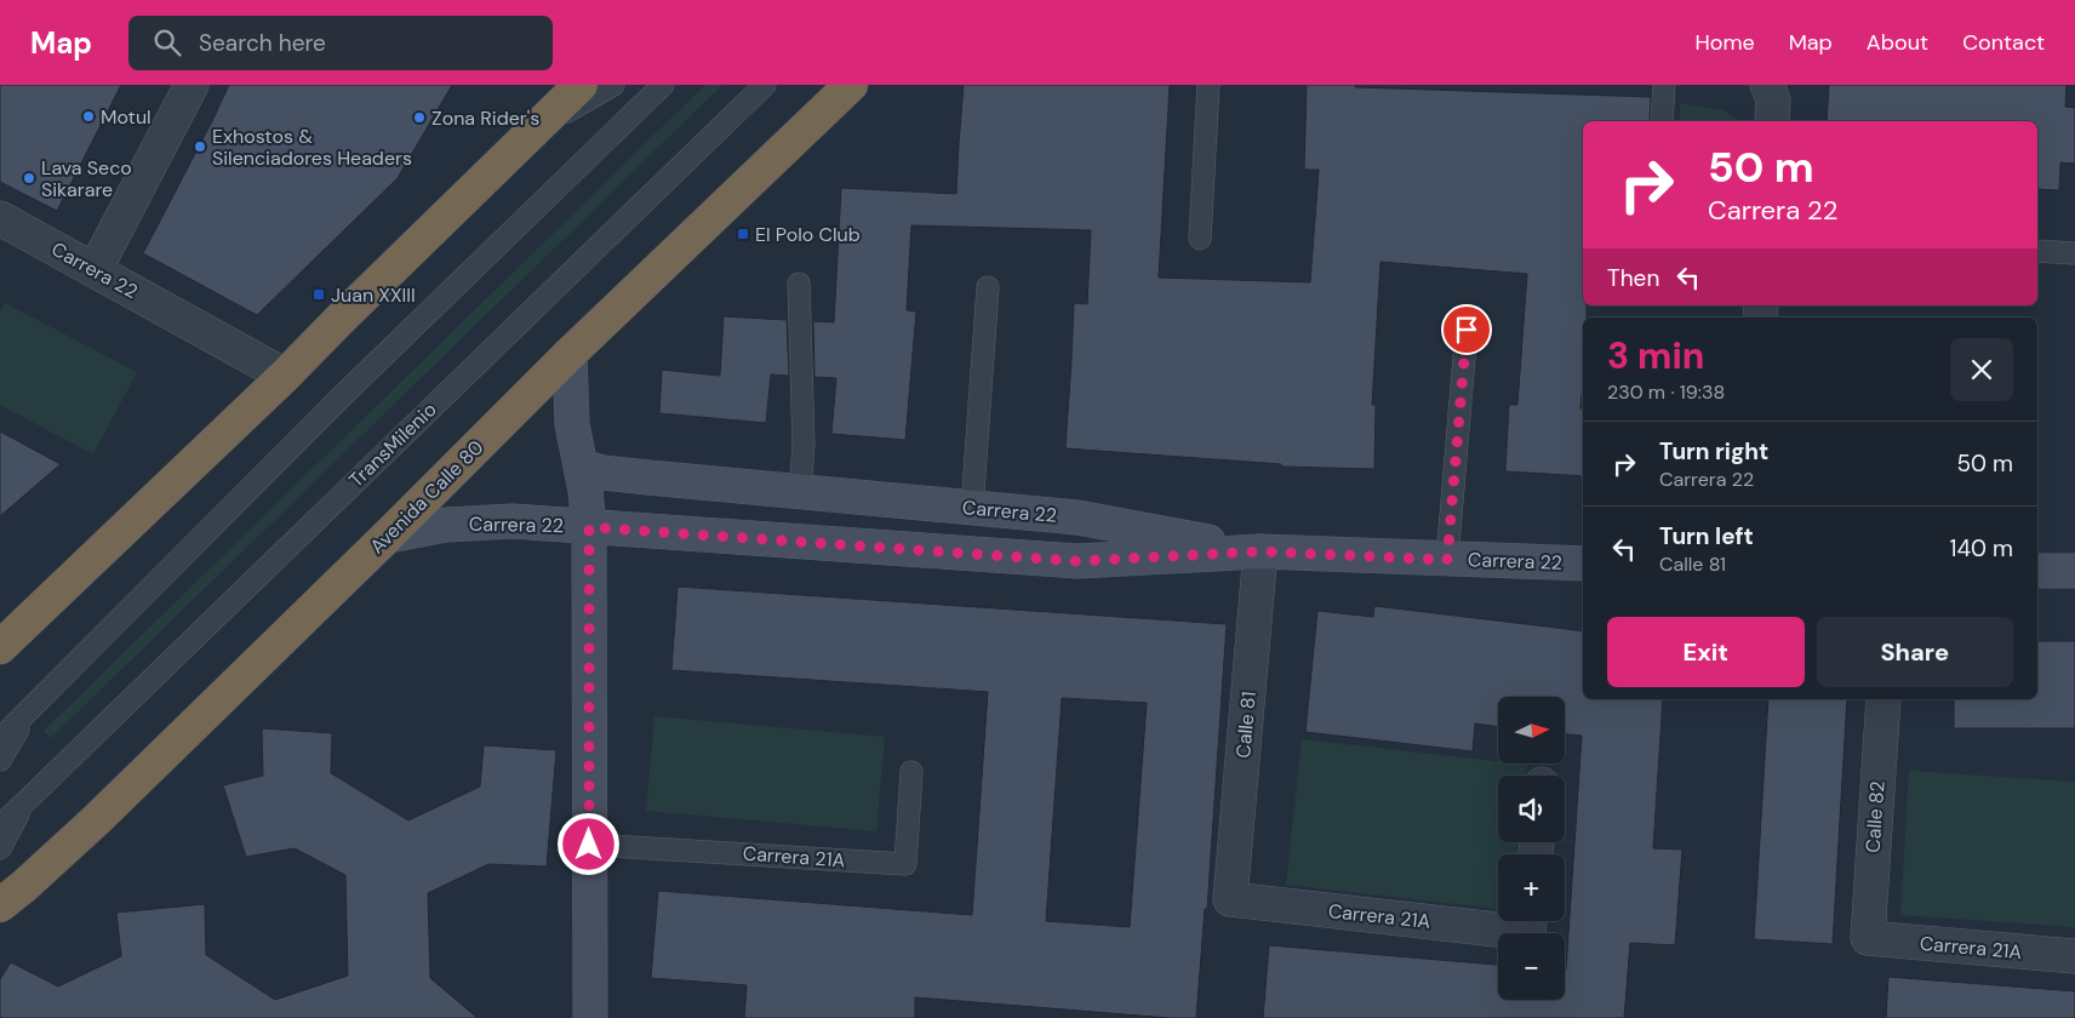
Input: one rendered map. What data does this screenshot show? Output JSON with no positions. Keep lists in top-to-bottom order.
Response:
{
  "streets": {
    "highway": ["Avenida Calle 80"],
    "street": [
      "Carrera 22",
      "Calle 81",
      "Calle 82",
      "Carrera 21A"
    ],
    "lane": ["TransMilenio"]
  },
  "crossings": [
    ["Carrera 22", "Avenida Calle 80"],
    ["Carrera 22", "Calle 81"],
    ["Calle 81", "Carrera 21A"],
    ["Calle 82", "Carrera 21A"]
  ],
  "places": {
    "other": [
      "Motul",
      "Zona Rider's",
      "Exhostos & Silenciadores Headers",
      "Lava Seco Sikarare"
    ],
    "transit": ["El Polo Club", "Juan XXIII"]
  },
  "north": "right",
  "page": {
    "header": "Map",
    "search": "Search here",
    "nav": [
      "Home",
      "Map",
      "About",
      "Contact"
    ],
    "turn": ["50 m", "Carrera 22"],
    "then": "Then",
    "heading": ["3 min", "230 m · 19:38"],
    "list": [
      {
        "name": "Turn right",
        "note": "Carrera 22",
        "value": "50 m"
      },
      {
        "name": "Turn left",
        "note": "Calle 81",
        "value": "140 m"
      }
    ],
    "buttons": ["Exit", "Share"],
    "map_buttons": ["+", "−"]
  }
}
